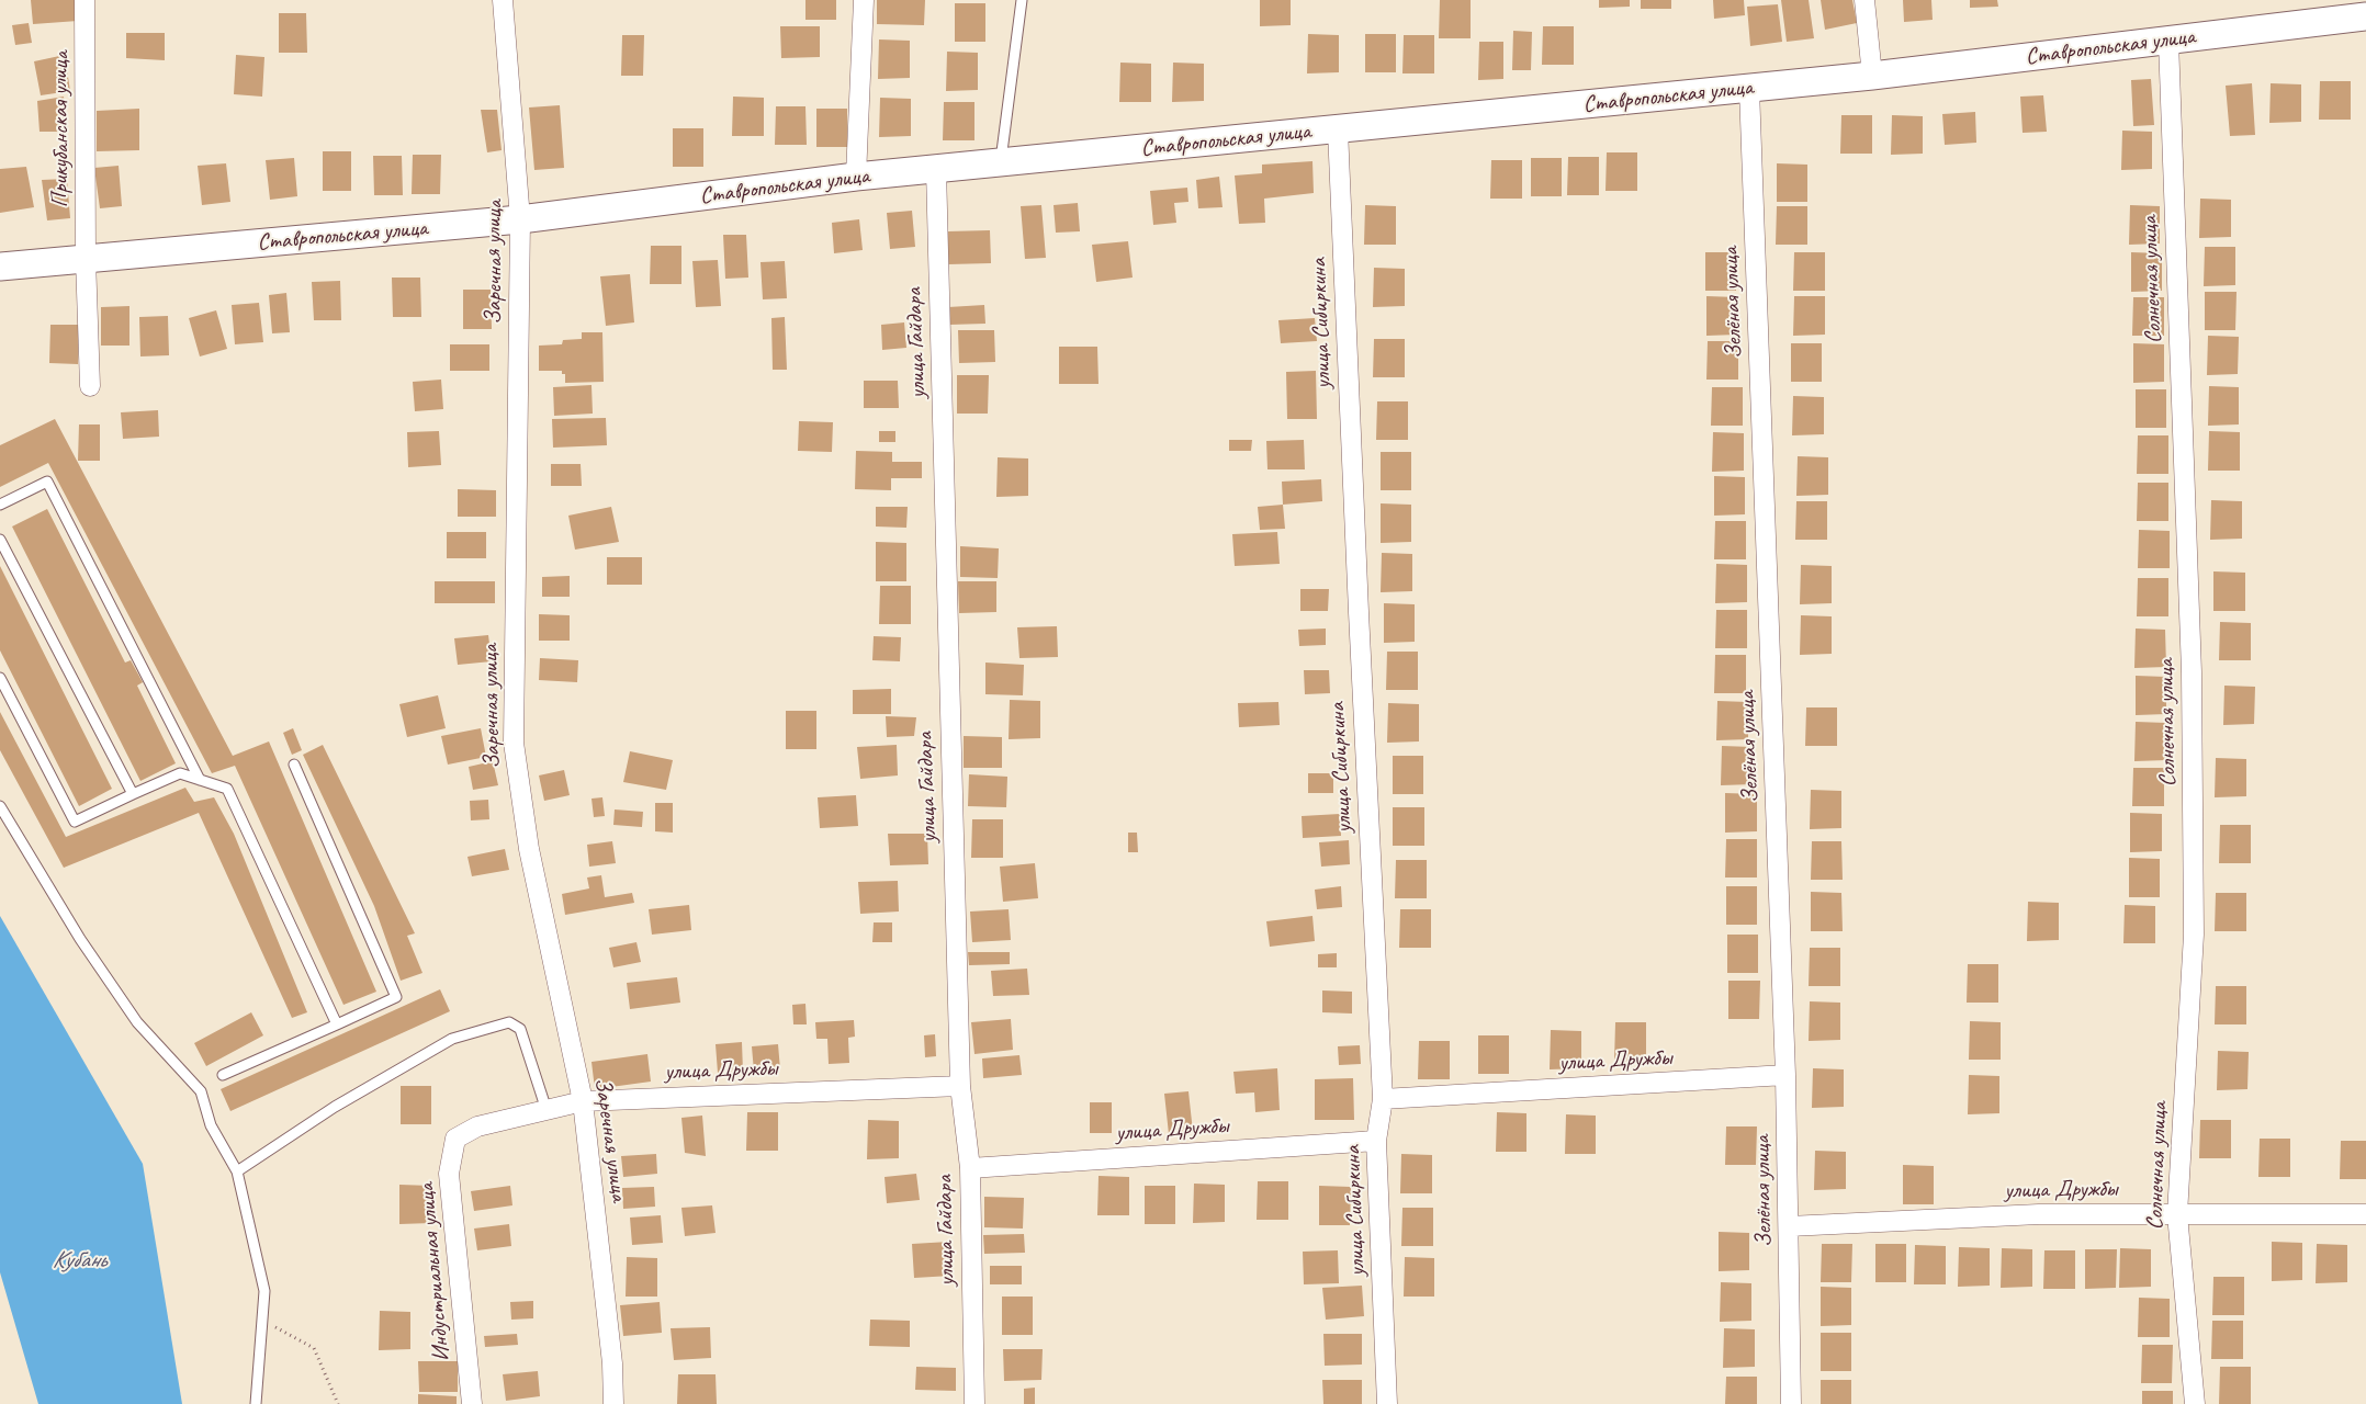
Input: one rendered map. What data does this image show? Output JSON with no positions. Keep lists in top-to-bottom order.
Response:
{
  "streets": {
    "main road": ["Ставропольская улица"],
    "street": [
      "Прикубанская улица",
      "Заречная улица",
      "Солнечная улица",
      "Зелёная улица",
      "улица Сибиркина",
      "улица Гайдара",
      "улица Дружбы",
      "Индустриальная улица"
    ]
  },
  "crossings": [
    ["Ставропольская улица", "Прикубанская улица"],
    ["Ставропольская улица", "Заречная улица"],
    ["Ставропольская улица", "Солнечная улица"],
    ["Ставропольская улица", "Зелёная улица"],
    ["Ставропольская улица", "улица Сибиркина"],
    ["Ставропольская улица", "улица Гайдара"],
    ["Заречная улица", "улица Дружбы"],
    ["Заречная улица", "Индустриальная улица"],
    ["Солнечная улица", "улица Дружбы"],
    ["Зелёная улица", "улица Дружбы"],
    ["улица Сибиркина", "улица Дружбы"],
    ["улица Гайдара", "улица Дружбы"],
    ["улица Дружбы", "Индустриальная улица"]
  ],
  "water": ["Кубань"]
}
